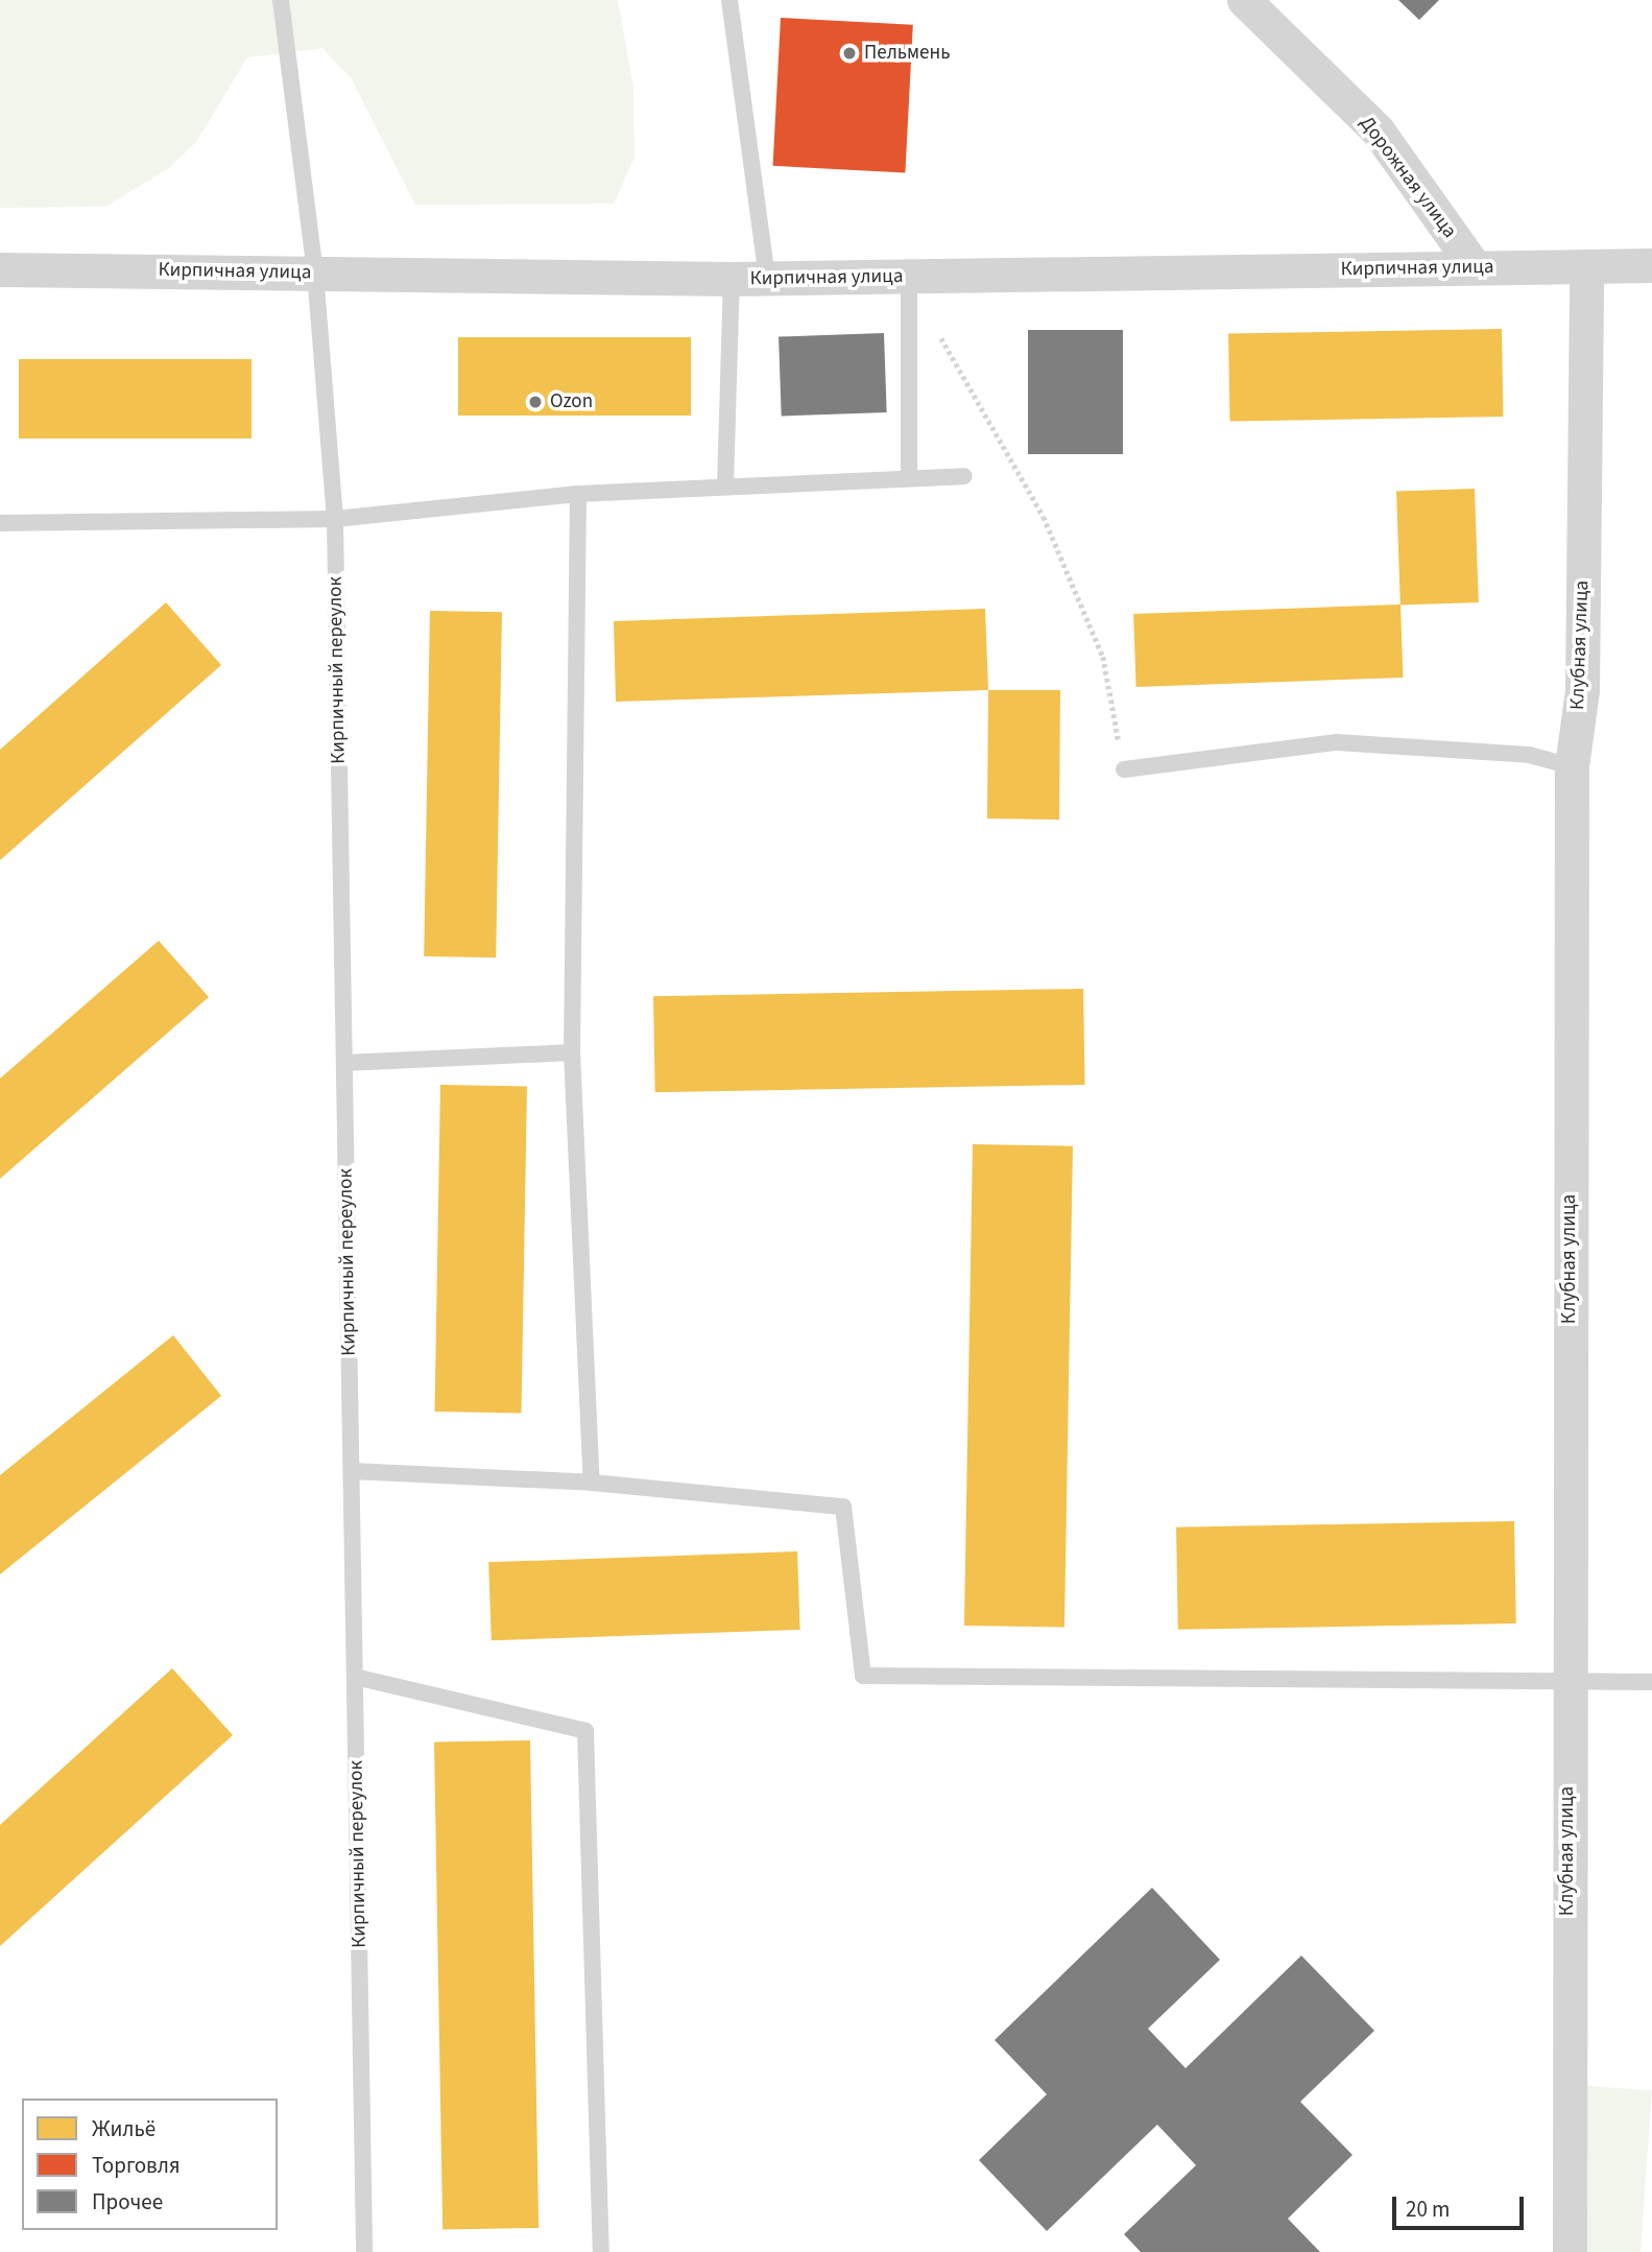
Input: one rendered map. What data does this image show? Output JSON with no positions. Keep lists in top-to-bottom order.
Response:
{
  "streets": {
    "street": ["Дорожная улица", "Кирпичная улица", "Клубная улица"],
    "lane": ["Кирпичный переулок"]
  },
  "crossings": [
    ["Дорожная улица", "Кирпичная улица"],
    ["Кирпичная улица", "Клубная улица"],
    ["Кирпичная улица", "Кирпичный переулок"]
  ],
  "places": ["Пельмень", "Ozon"],
  "legend": ["Жильё", "Торговля", "Прочее"],
  "scale_bar": "20 m"
}
